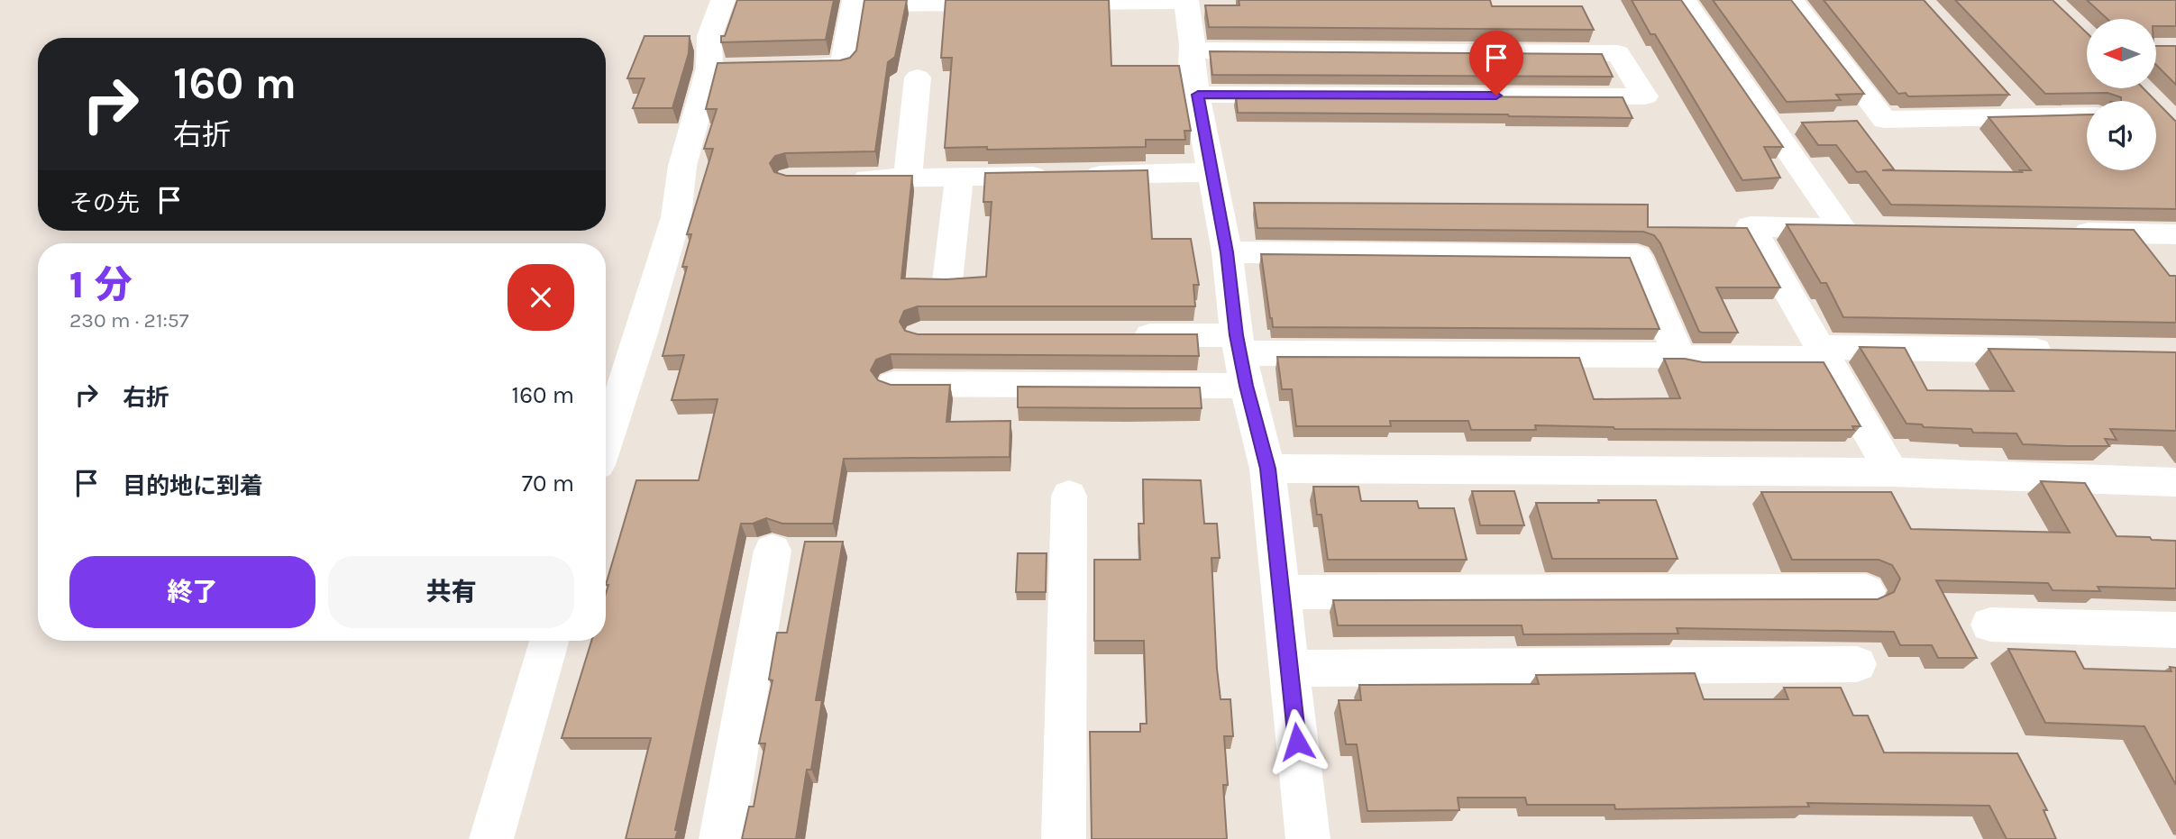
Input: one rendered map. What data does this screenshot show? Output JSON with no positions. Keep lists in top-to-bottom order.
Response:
{
  "north": "left",
  "page": {
    "turn": ["160 m", "右折"],
    "then": "その先",
    "heading": ["1 分", "230 m · 21:57"],
    "list": [
      {
        "name": "右折",
        "value": "160 m"
      },
      {
        "name": "目的地に到着",
        "value": "70 m"
      }
    ],
    "buttons": ["終了", "共有"]
  }
}
